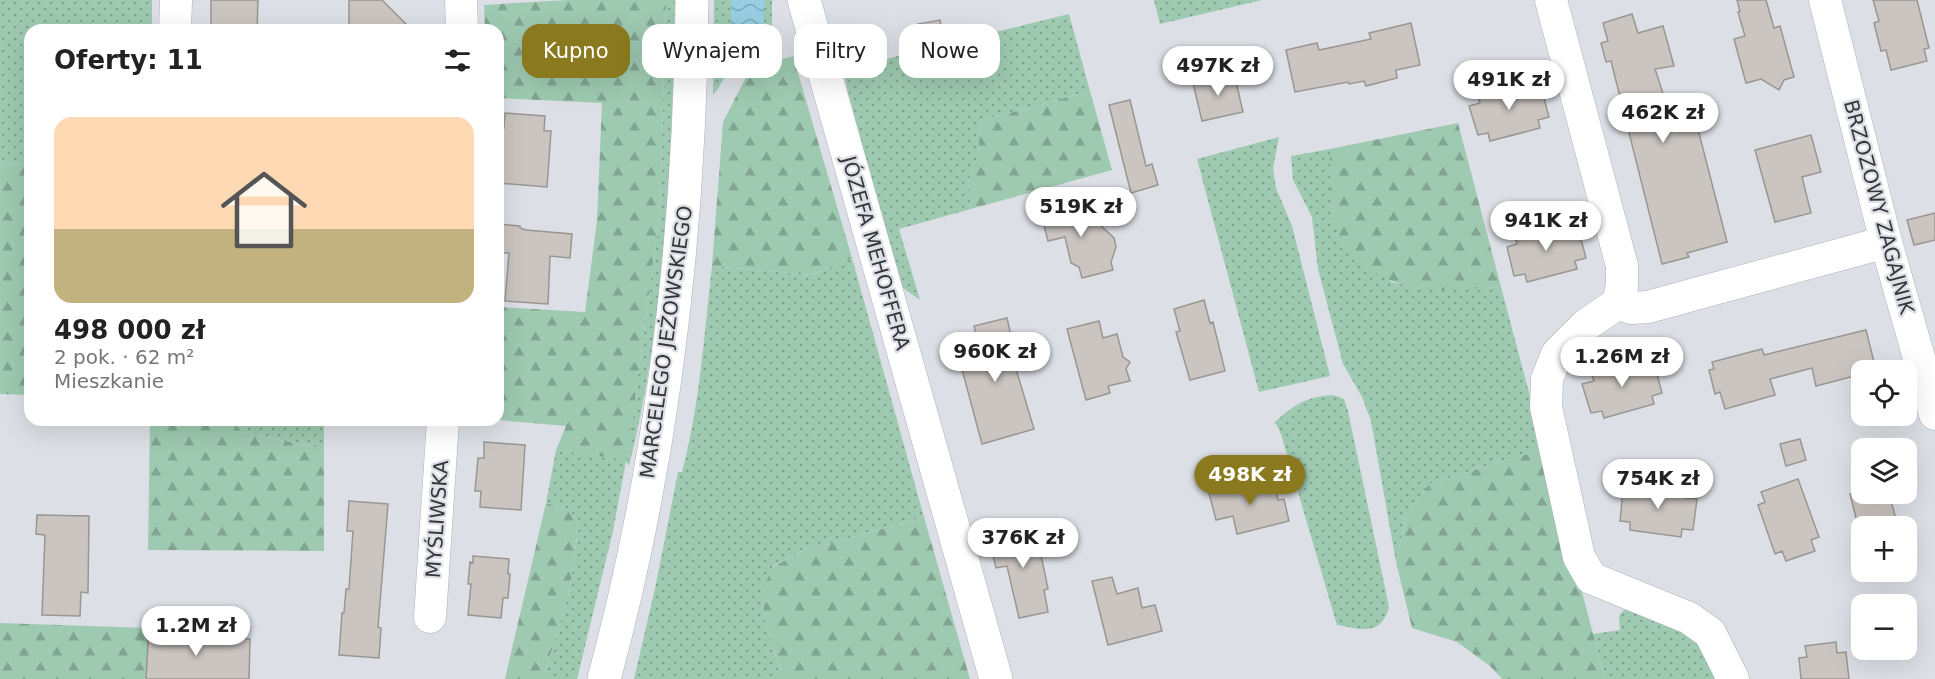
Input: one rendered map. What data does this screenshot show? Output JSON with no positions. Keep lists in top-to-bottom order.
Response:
{
  "streets": {
    "street": [
      "BRZOZOWY ZAGAJNIK",
      "JÓZEFA MEHOFFERA",
      "MARCELEGO JEŻOWSKIEGO",
      "MYŚLIWSKA"
    ]
  },
  "page": {
    "chip": [
      "Kupno",
      "Wynajem",
      "Filtry",
      "Nowe"
    ],
    "heading": "Oferty: 11",
    "price": [
      "497K zł",
      "491K zł",
      "462K zł",
      "519K zł",
      "941K zł",
      "960K zł",
      "1.26M zł",
      "498K zł",
      "754K zł",
      "376K zł",
      "1.2M zł"
    ],
    "list": [
      {
        "name": "498 000 zł",
        "note": "2 pok. · 62 m² · Mieszkanie"
      }
    ],
    "map_buttons": ["+", "−"]
  }
}
